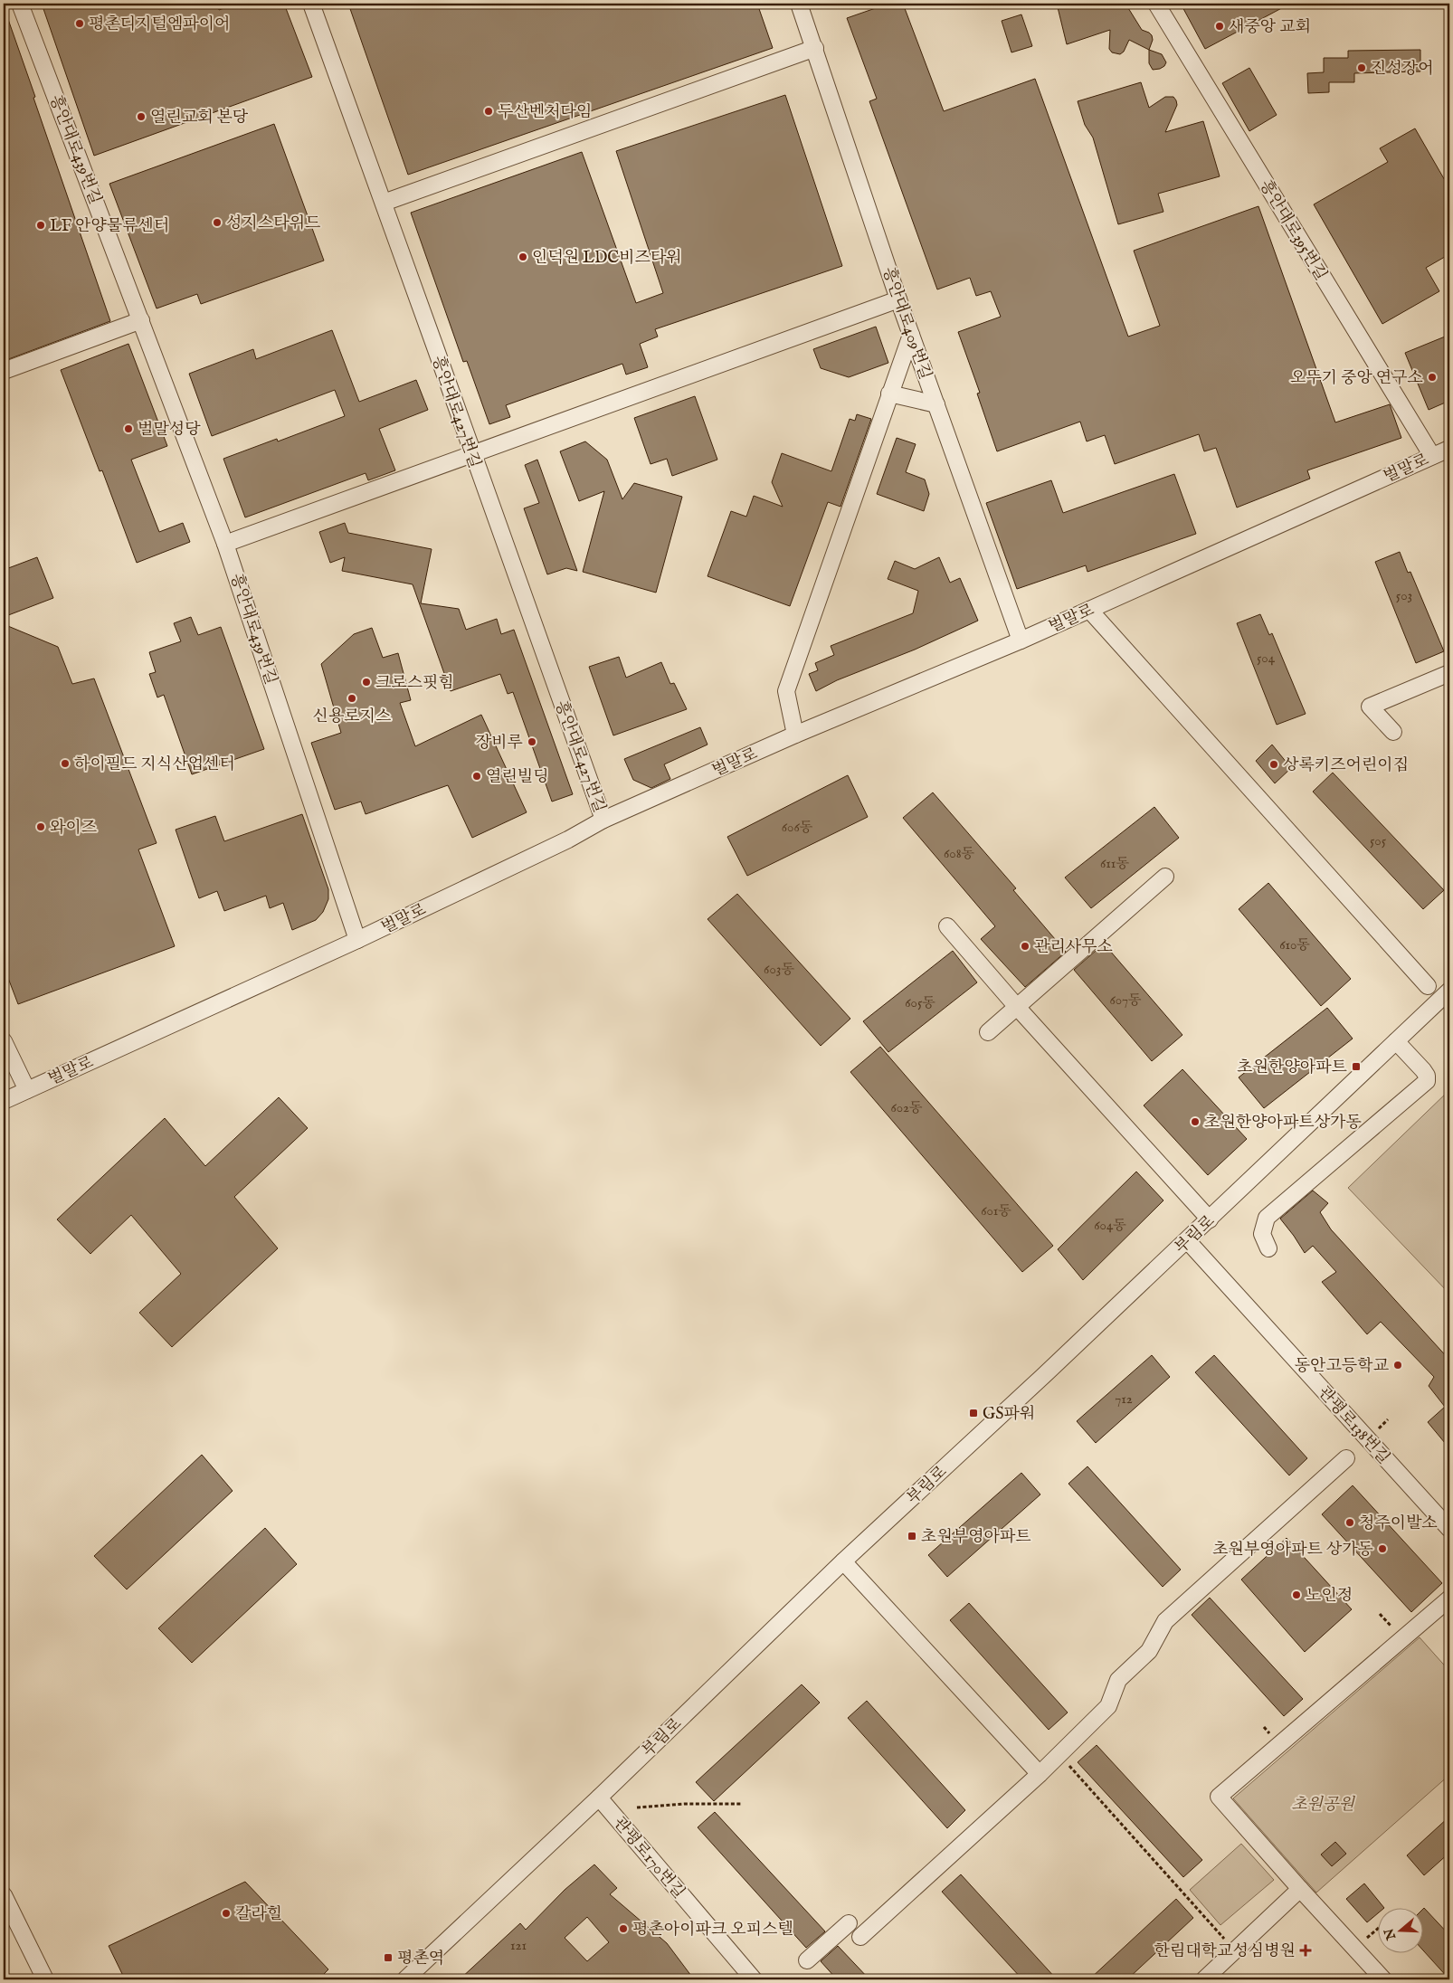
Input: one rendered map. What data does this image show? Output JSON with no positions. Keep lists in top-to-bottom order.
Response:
{
  "streets": {
    "street": [
      "흥안대로439번길",
      "흥안대로395번길",
      "흥안대로409번길",
      "흥안대로427번길",
      "벌말로",
      "부림로",
      "관평로138번길",
      "관평로170번길"
    ]
  },
  "crossings": [
    ["흥안대로439번길", "벌말로"],
    ["흥안대로395번길", "벌말로"],
    ["흥안대로409번길", "벌말로"],
    ["흥안대로427번길", "벌말로"],
    ["부림로", "관평로138번길"],
    ["부림로", "관평로170번길"]
  ],
  "parks": ["초원공원"],
  "places": {
    "other": [
      "평촌디지털엠파이어",
      "새중앙 교회",
      "진성장어",
      "두산벤처다임",
      "열린교회 본당",
      "성지스타위드",
      "LF 안양물류센터",
      "인덕원 LDC비즈타워",
      "오뚜기 중앙 연구소",
      "벌말성당",
      "크로스핏힘",
      "신용로지스",
      "장비루",
      "하이필드 지식산업센터",
      "상록키즈어린이집",
      "열린빌딩",
      "와이즈",
      "관리사무소",
      "초원한양아파트상가동",
      "동안고등학교",
      "청주이발소",
      "초원부영아파트 상가동",
      "노인정",
      "칼라힐",
      "평촌아이파크 오피스텔"
    ],
    "transit": [
      "초원한양아파트",
      "GS파워",
      "초원부영아파트",
      "평촌역"
    ],
    "health": ["한림대학교성심병원"]
  },
  "house_numbers": [
    "503",
    "504",
    "606동",
    "505",
    "608동",
    "611동",
    "610동",
    "603동",
    "607동",
    "605동",
    "602동",
    "601동",
    "604동",
    "712",
    "121"
  ],
  "north": "left"
}
